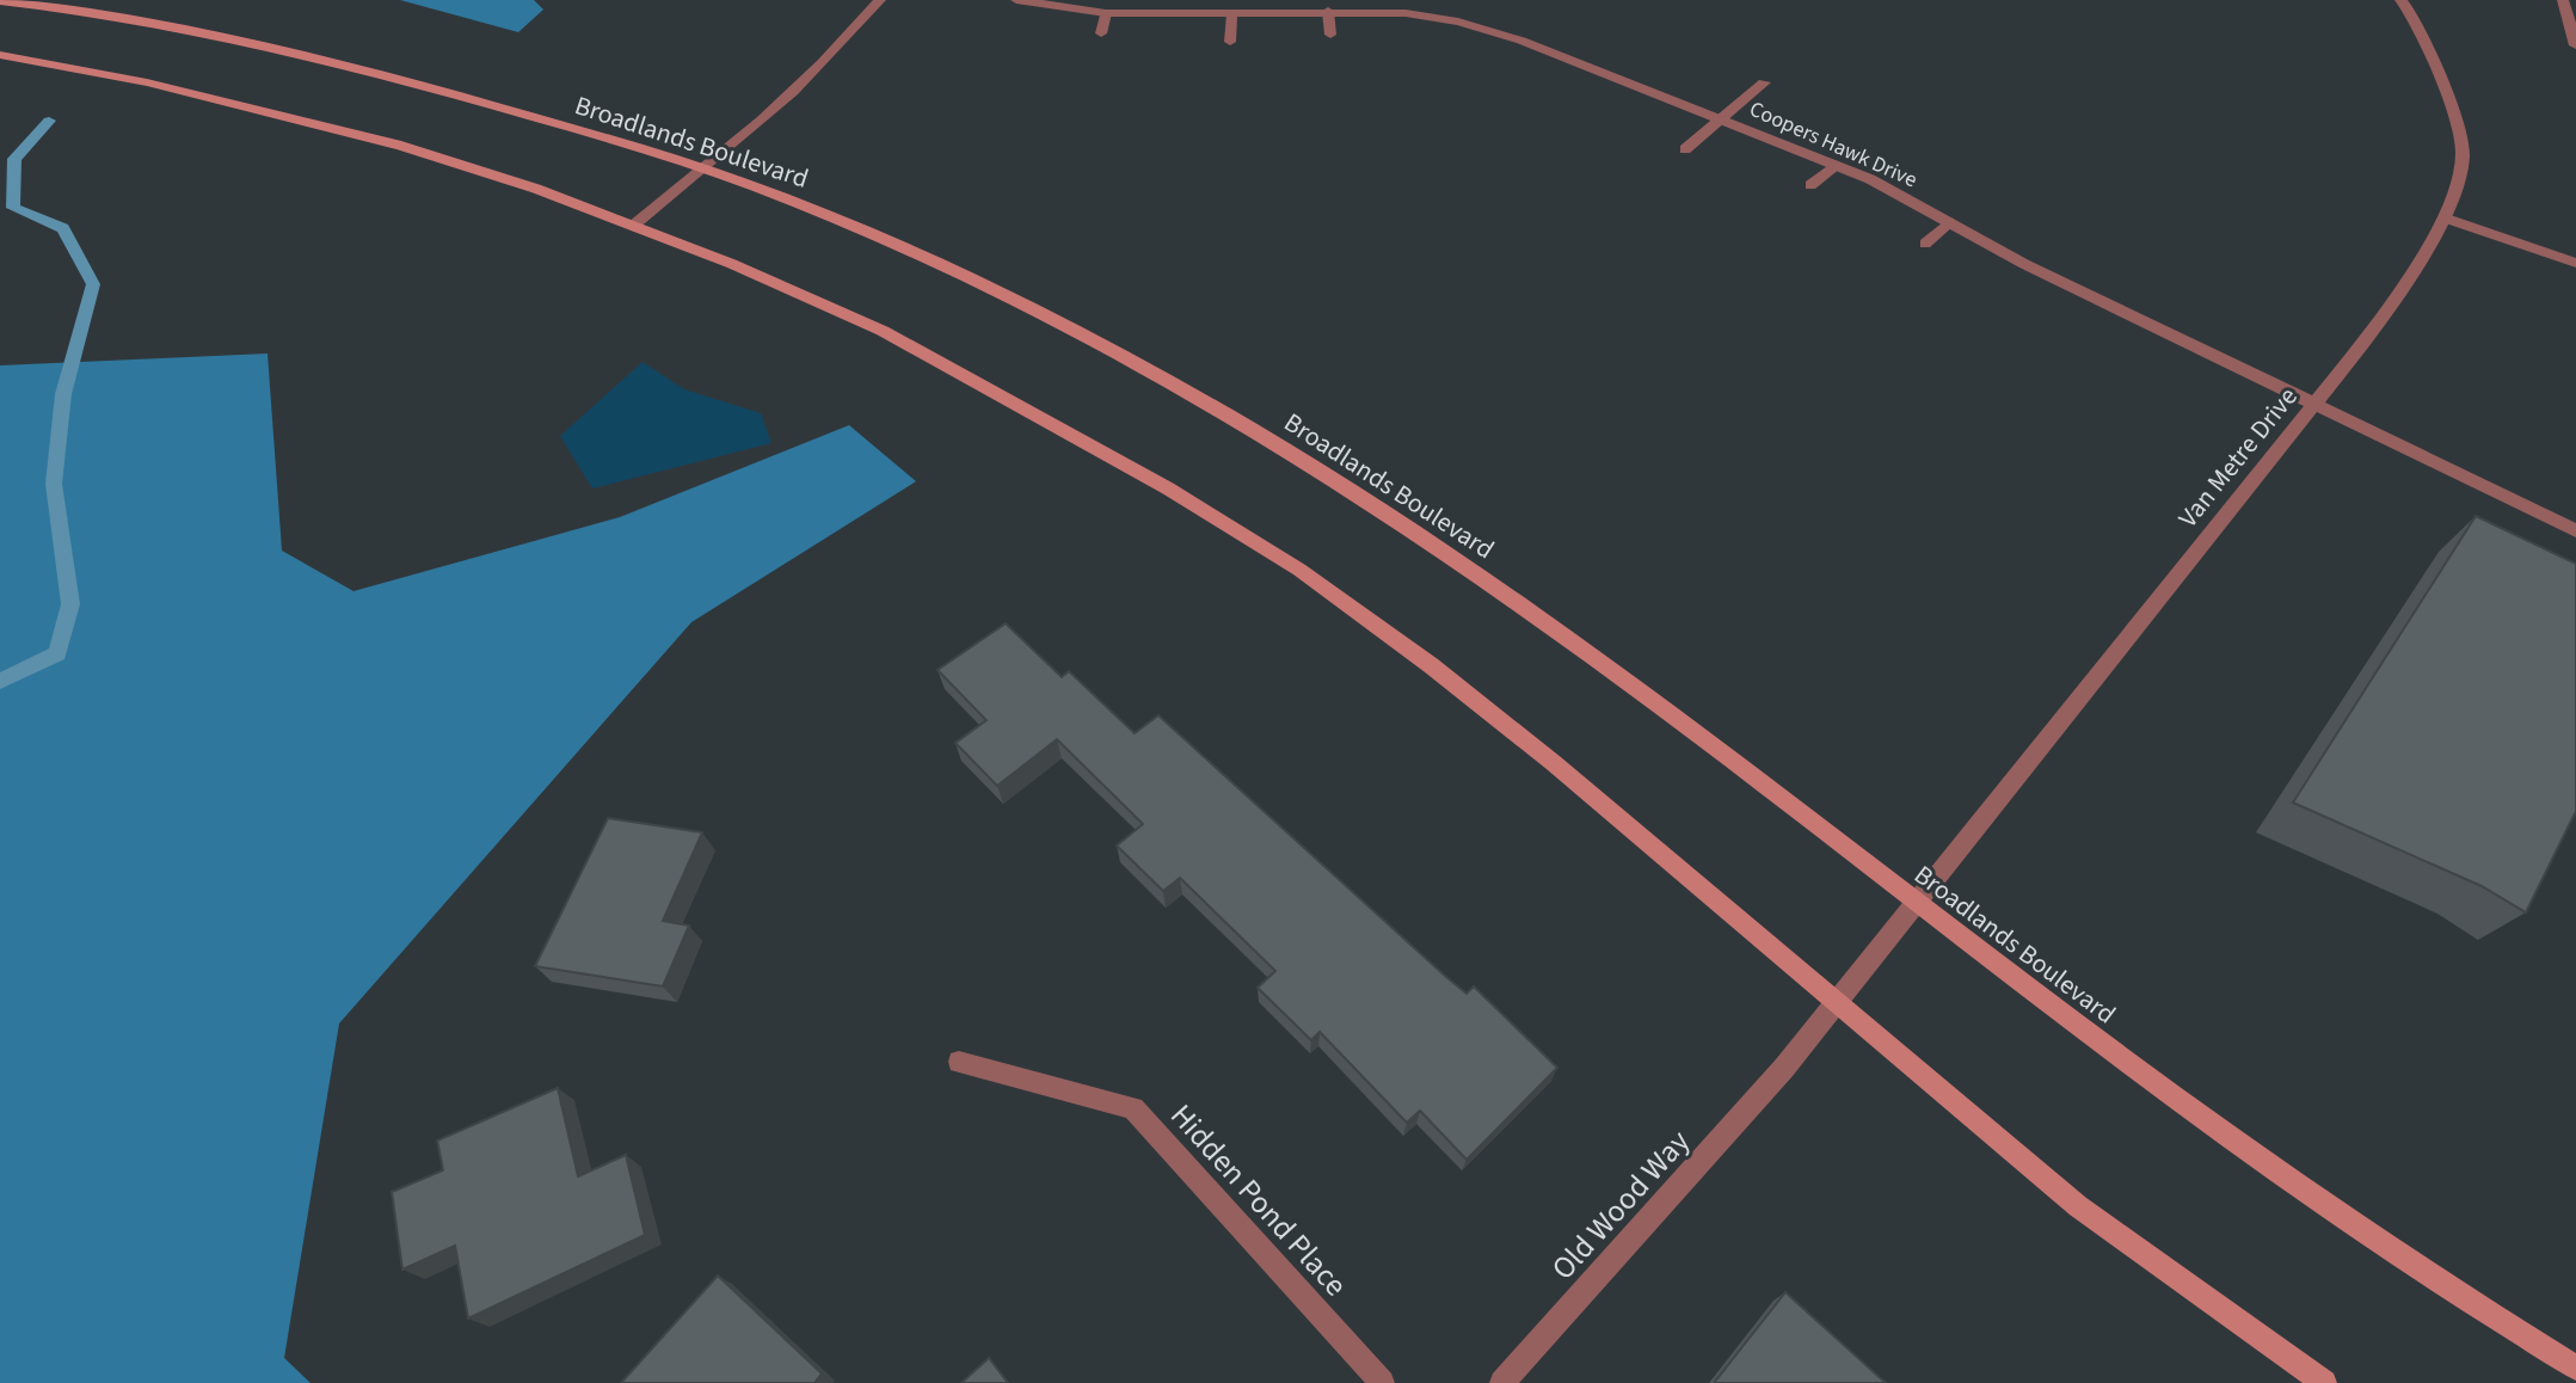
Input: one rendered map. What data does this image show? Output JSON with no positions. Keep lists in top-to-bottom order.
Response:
{
  "streets": {
    "main road": ["Broadlands Boulevard"],
    "street": [
      "Coopers Hawk Drive",
      "Van Metre Drive",
      "Hidden Pond Place",
      "Old Wood Way"
    ]
  },
  "crossings": [
    ["Broadlands Boulevard", "Van Metre Drive"],
    ["Coopers Hawk Drive", "Van Metre Drive"],
    ["Van Metre Drive", "Old Wood Way"]
  ]
}
